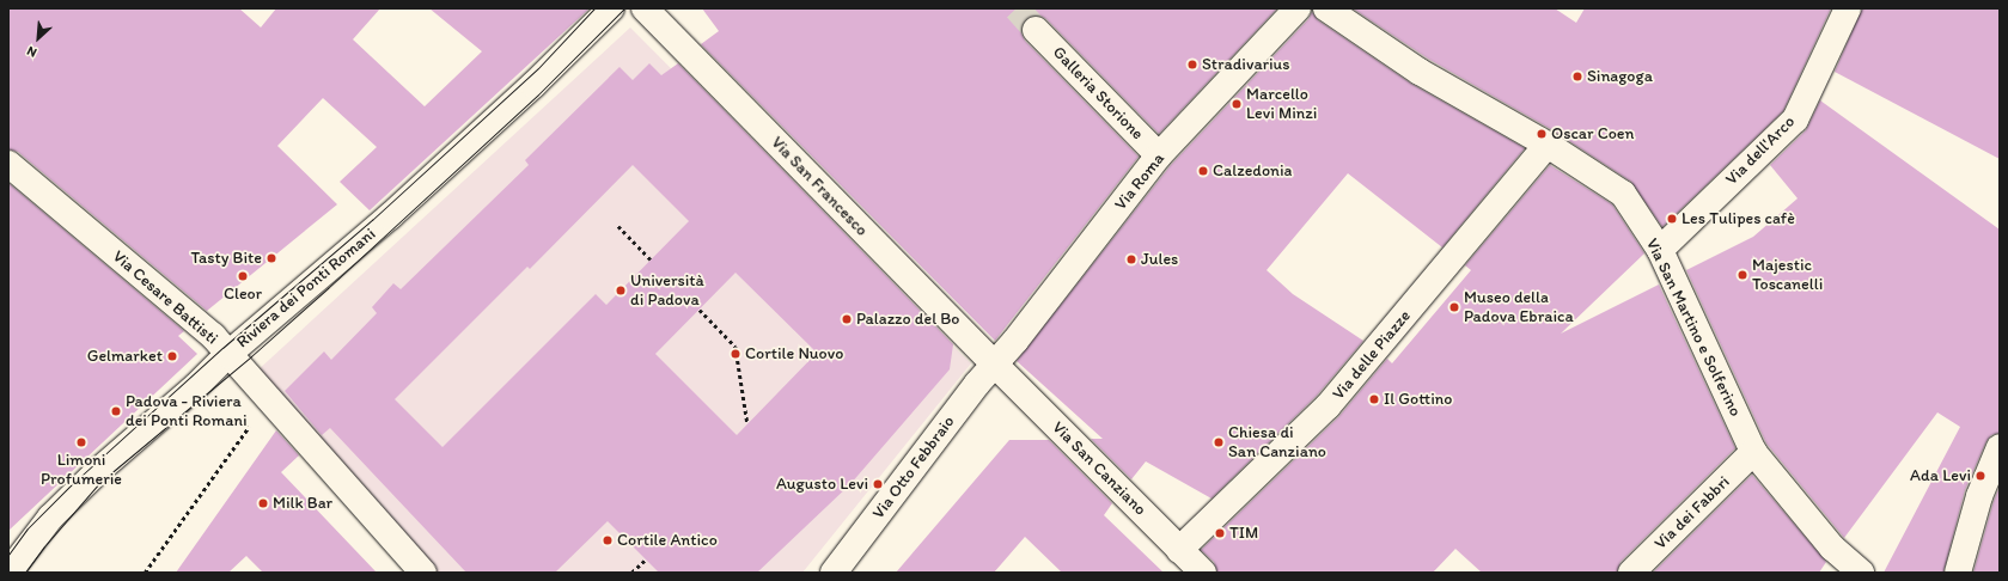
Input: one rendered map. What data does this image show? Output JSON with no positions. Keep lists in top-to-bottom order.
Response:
{
  "streets": {
    "street": [
      "Galleria Storione",
      "Via dell'Arco",
      "Via Roma",
      "Via San Francesco",
      "Riviera dei Ponti Romani",
      "Via Cesare Battisti",
      "Via San Martino e Solferino",
      "Via delle Piazze",
      "Via Otto Febbraio",
      "Via San Canziano",
      "Via dei Fabbri"
    ]
  },
  "crossings": [
    ["Galleria Storione", "Via Roma"],
    ["Via dell'Arco", "Via San Martino e Solferino"],
    ["Via Roma", "Via San Francesco"],
    ["Via Roma", "Via Otto Febbraio"],
    ["Via Roma", "Via San Canziano"],
    ["Via San Francesco", "Via Otto Febbraio"],
    ["Via San Francesco", "Via San Canziano"],
    ["Riviera dei Ponti Romani", "Via Cesare Battisti"],
    ["Via San Martino e Solferino", "Via delle Piazze"],
    ["Via San Martino e Solferino", "Via dei Fabbri"],
    ["Via delle Piazze", "Via San Canziano"],
    ["Via Otto Febbraio", "Via San Canziano"]
  ],
  "places": [
    "Stradivarius",
    "Sinagoga",
    "Marcello Levi Minzi",
    "Oscar Coen",
    "Calzedonia",
    "Les Tulipes cafè",
    "Tasty Bite",
    "Jules",
    "Majestic Toscanelli",
    "Cleor",
    "Università di Padova",
    "Museo della Padova Ebraica",
    "Palazzo del Bo",
    "Cortile Nuovo",
    "Gelmarket",
    "Il Gottino",
    "Padova - Riviera dei Ponti Romani",
    "Limoni Profumerie",
    "Chiesa di San Canziano",
    "Ada Levi",
    "Augusto Levi",
    "Milk Bar",
    "TIM",
    "Cortile Antico"
  ],
  "north": "bottom left"
}
